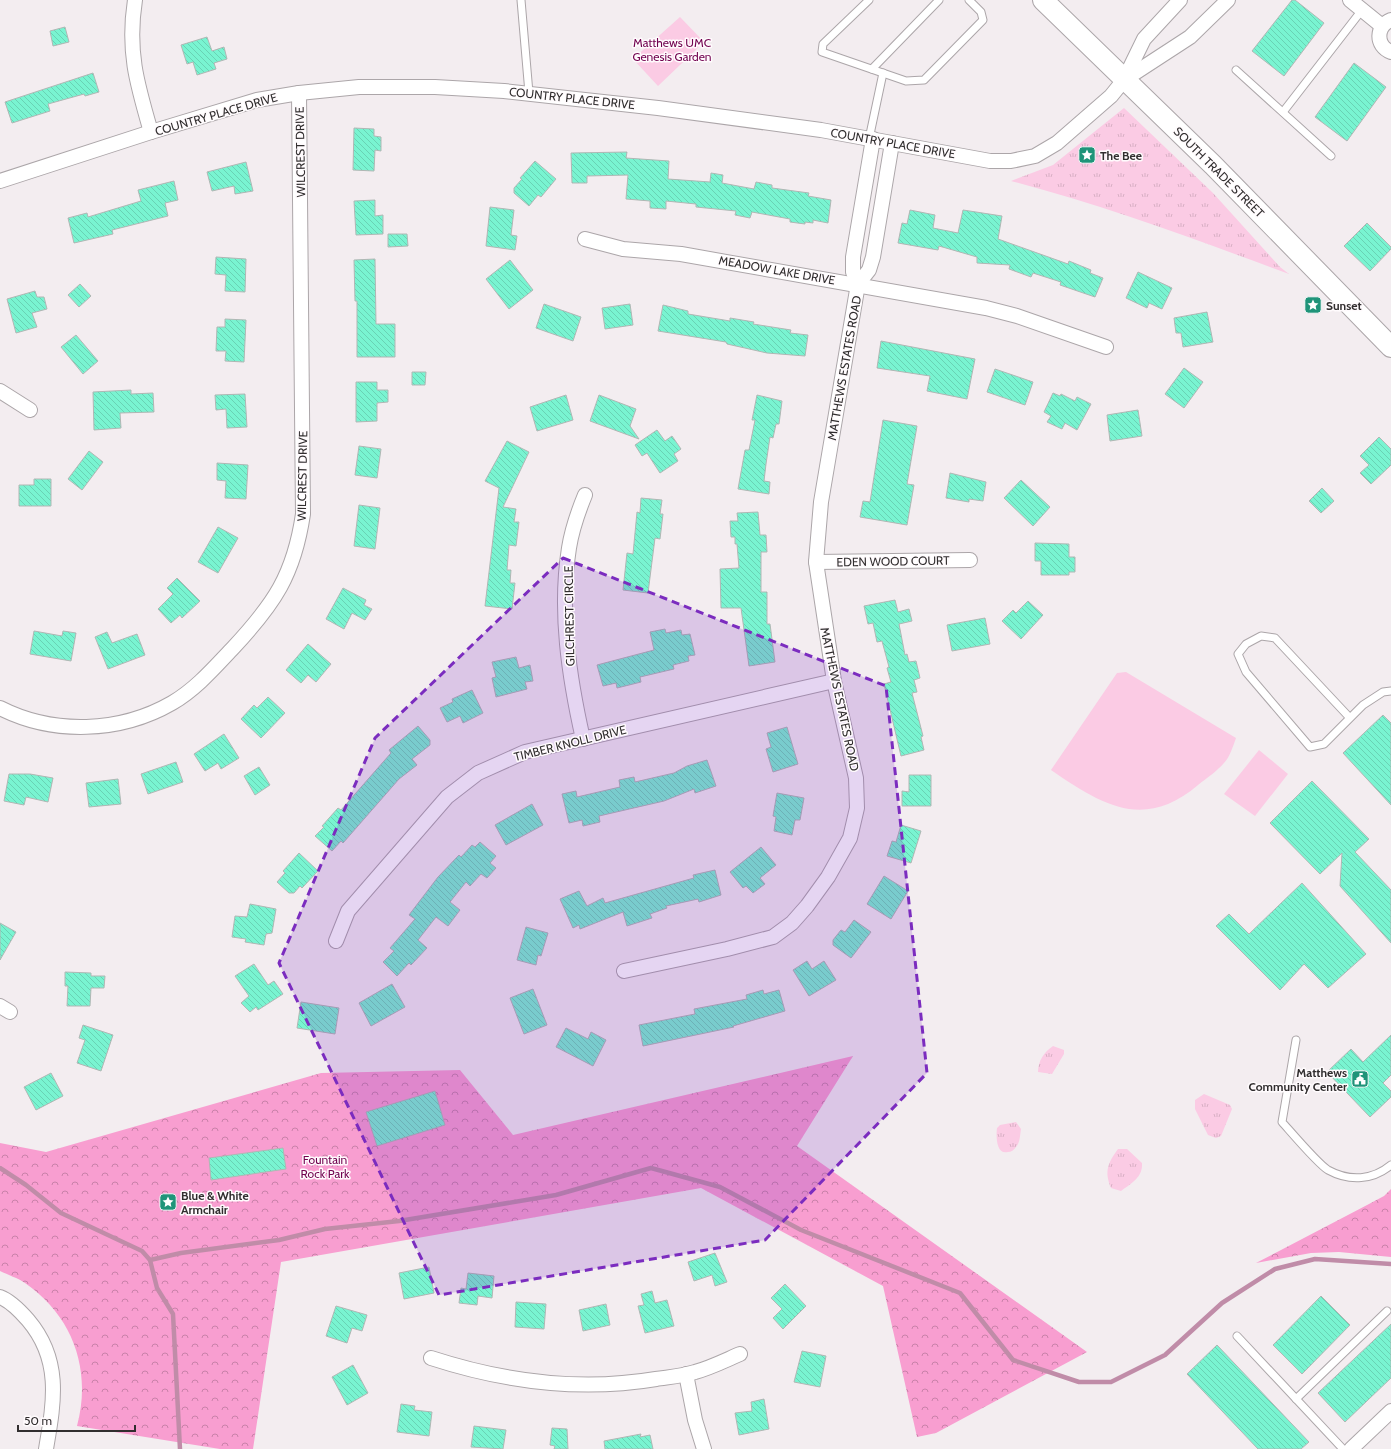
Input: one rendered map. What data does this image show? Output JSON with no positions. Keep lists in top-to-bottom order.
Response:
{
  "streets": {
    "main road": ["SOUTH TRADE STREET"],
    "street": [
      "COUNTRY PLACE DRIVE",
      "WILCREST DRIVE",
      "MEADOW LAKE DRIVE",
      "MATTHEWS ESTATES ROAD",
      "EDEN WOOD COURT",
      "GILCHREST CIRCLE",
      "TIMBER KNOLL DRIVE"
    ]
  },
  "crossings": [
    ["COUNTRY PLACE DRIVE", "WILCREST DRIVE"],
    ["COUNTRY PLACE DRIVE", "SOUTH TRADE STREET"],
    ["COUNTRY PLACE DRIVE", "MATTHEWS ESTATES ROAD"],
    ["MEADOW LAKE DRIVE", "MATTHEWS ESTATES ROAD"],
    ["MATTHEWS ESTATES ROAD", "EDEN WOOD COURT"],
    ["MATTHEWS ESTATES ROAD", "TIMBER KNOLL DRIVE"],
    ["GILCHREST CIRCLE", "TIMBER KNOLL DRIVE"]
  ],
  "parks": ["Matthews UMC Genesis Garden", "Fountain Rock Park"],
  "places": {
    "place": ["The Bee", "Sunset", "Blue & White Armchair"],
    "public building": ["Matthews Community Center"]
  },
  "scale_bar": "50 m"
}
